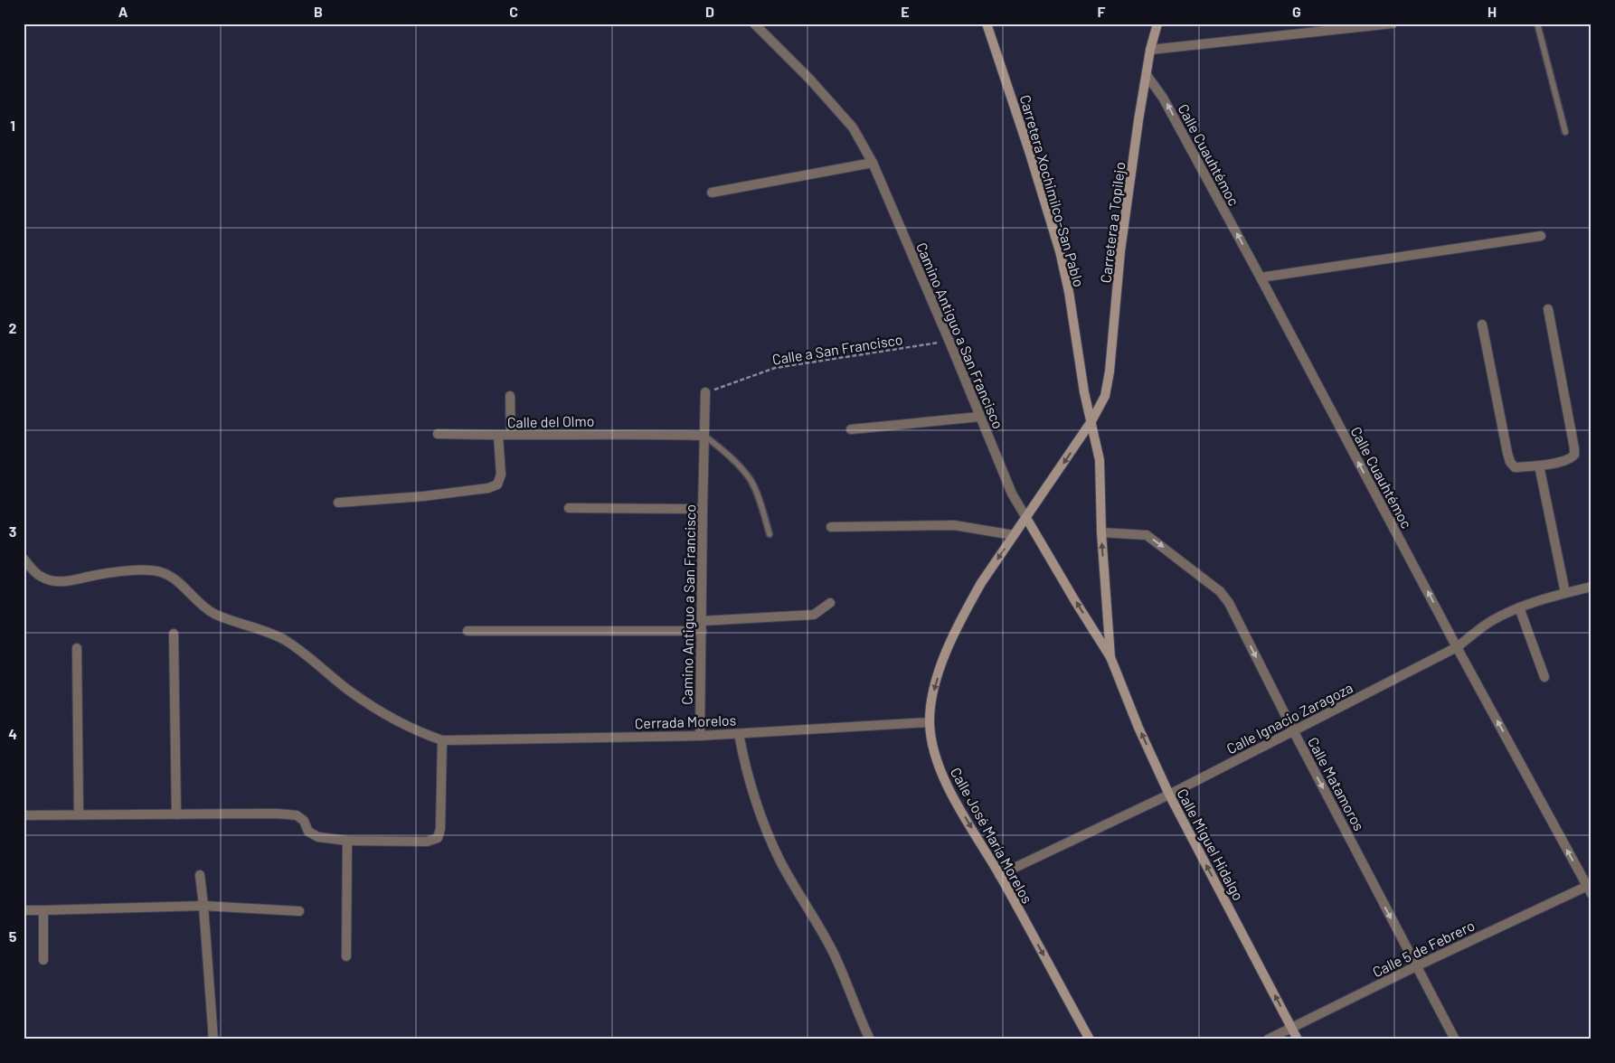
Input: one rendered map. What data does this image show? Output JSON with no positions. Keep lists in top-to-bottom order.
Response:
{
  "streets": {
    "main road": [
      "Carretera Xochimilco-San Pablo",
      "Carretera a Topilejo",
      "Calle José María Morelos",
      "Calle Miguel Hidalgo"
    ],
    "street": [
      "Calle Cuauhtémoc",
      "Camino Antiguo a San Francisco",
      "Calle del Olmo",
      "Calle Ignacio Zaragoza",
      "Cerrada Morelos",
      "Calle Matamoros",
      "Calle 5 de Febrero"
    ],
    "path": ["Calle a San Francisco"]
  },
  "crossings": [
    ["Calle Cuauhtémoc", "Carretera a Topilejo"],
    ["Calle Cuauhtémoc", "Calle Ignacio Zaragoza"],
    ["Calle Cuauhtémoc", "Calle 5 de Febrero"],
    ["Carretera Xochimilco-San Pablo", "Carretera a Topilejo"],
    ["Carretera Xochimilco-San Pablo", "Calle Miguel Hidalgo"],
    ["Carretera a Topilejo", "Camino Antiguo a San Francisco"],
    ["Carretera a Topilejo", "Calle José María Morelos"],
    ["Carretera a Topilejo", "Calle Miguel Hidalgo"],
    ["Camino Antiguo a San Francisco", "Calle a San Francisco"],
    ["Camino Antiguo a San Francisco", "Calle del Olmo"],
    ["Camino Antiguo a San Francisco", "Cerrada Morelos"],
    ["Camino Antiguo a San Francisco", "Calle José María Morelos"],
    ["Camino Antiguo a San Francisco", "Calle Miguel Hidalgo"],
    ["Calle Ignacio Zaragoza", "Calle Matamoros"],
    ["Calle Ignacio Zaragoza", "Calle José María Morelos"],
    ["Calle Ignacio Zaragoza", "Calle Miguel Hidalgo"],
    ["Cerrada Morelos", "Calle José María Morelos"],
    ["Calle Matamoros", "Calle Miguel Hidalgo"],
    ["Calle Matamoros", "Calle 5 de Febrero"],
    ["Calle José María Morelos", "Calle Miguel Hidalgo"],
    ["Calle Miguel Hidalgo", "Calle 5 de Febrero"]
  ],
  "one_way": [
    "Calle Cuauhtémoc",
    "Calle Matamoros",
    "Calle José María Morelos",
    "Calle Miguel Hidalgo"
  ],
  "grid": {
    "columns": [
      "A",
      "B",
      "C",
      "D",
      "E",
      "F",
      "G",
      "H"
    ],
    "rows": [
      "1",
      "2",
      "3",
      "4",
      "5"
    ]
  }
}
